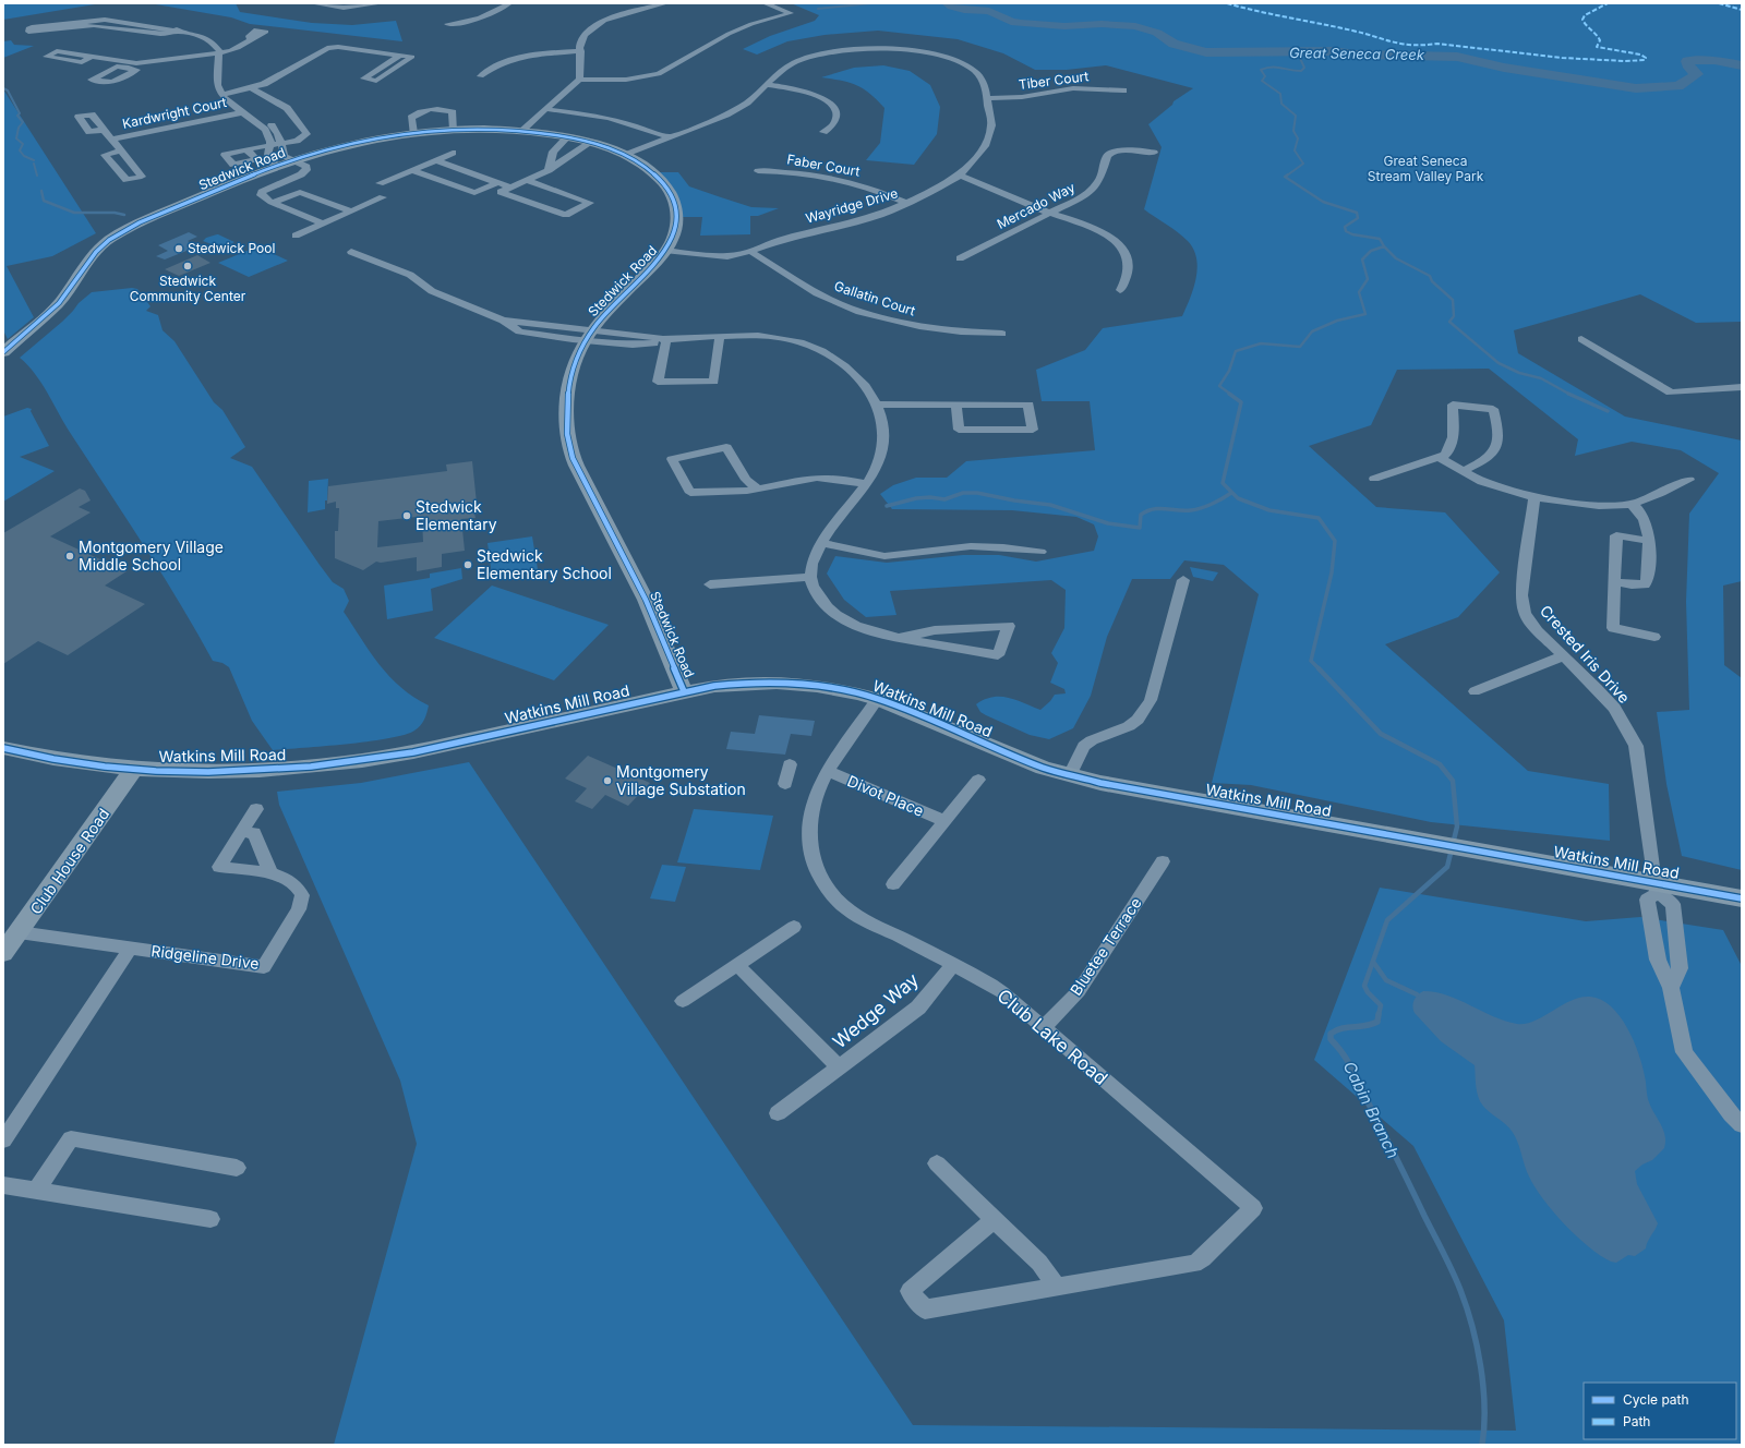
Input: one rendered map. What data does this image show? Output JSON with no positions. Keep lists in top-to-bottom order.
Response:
{
  "streets": {
    "street": [
      "Tiber Court",
      "Kardwright Court",
      "Faber Court",
      "Stedwick Road",
      "Wayridge Drive",
      "Mercado Way",
      "Gallatin Court",
      "Crested Iris Drive",
      "Watkins Mill Road",
      "Divot Place",
      "Club House Road",
      "Bluetee Terrace",
      "Ridgeline Drive",
      "Wedge Way",
      "Club Lake Road"
    ]
  },
  "crossings": [
    ["Tiber Court", "Wayridge Drive"],
    ["Faber Court", "Wayridge Drive"],
    ["Stedwick Road", "Wayridge Drive"],
    ["Stedwick Road", "Watkins Mill Road"],
    ["Wayridge Drive", "Gallatin Court"],
    ["Crested Iris Drive", "Watkins Mill Road"],
    ["Watkins Mill Road", "Club House Road"],
    ["Watkins Mill Road", "Club Lake Road"],
    ["Divot Place", "Club Lake Road"],
    ["Club House Road", "Ridgeline Drive"],
    ["Bluetee Terrace", "Club Lake Road"],
    ["Wedge Way", "Club Lake Road"]
  ],
  "water": ["Great Seneca Creek", "Cabin Branch"],
  "parks": ["Great Seneca Stream Valley Park"],
  "places": [
    "Stedwick Pool",
    "Stedwick Community Center",
    "Stedwick Elementary",
    "Montgomery Village Middle School",
    "Stedwick Elementary School",
    "Montgomery Village Substation"
  ],
  "legend": ["Cycle path", "Path"]
}
